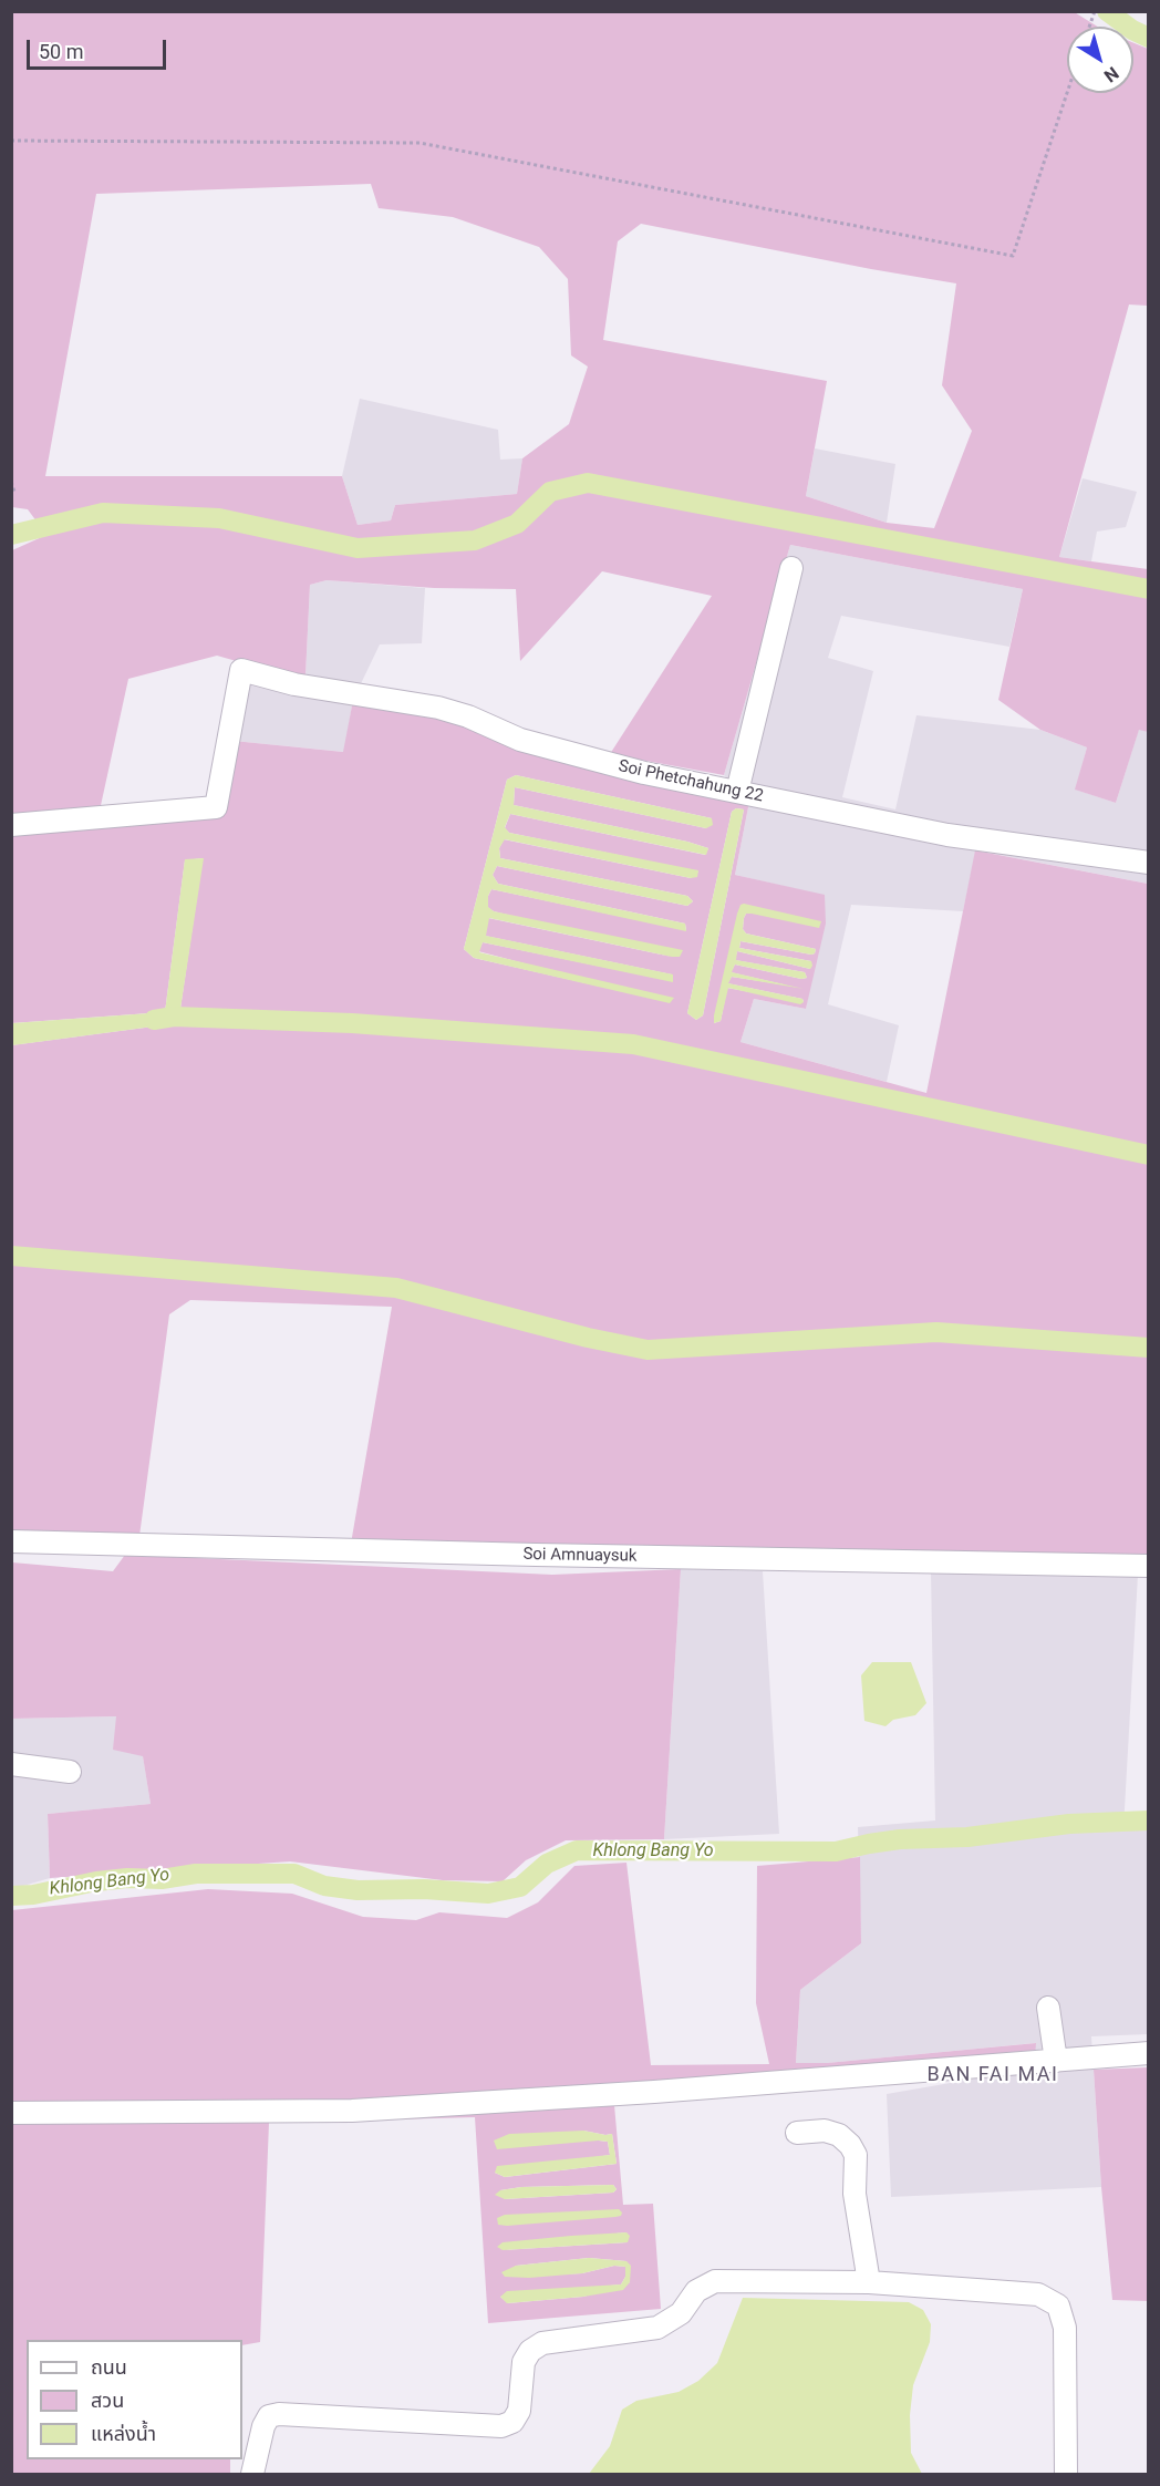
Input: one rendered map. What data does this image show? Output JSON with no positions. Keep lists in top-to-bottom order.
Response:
{
  "streets": {
    "street": ["Soi Phetchahung 22", "Soi Amnuaysuk"]
  },
  "districts": ["BAN FAI MAI"],
  "water": ["Khlong Bang Yo"],
  "legend": ["ถนน", "สวน", "แหล่งน้ำ"],
  "scale_bar": "50 m",
  "north": "bottom right"
}
